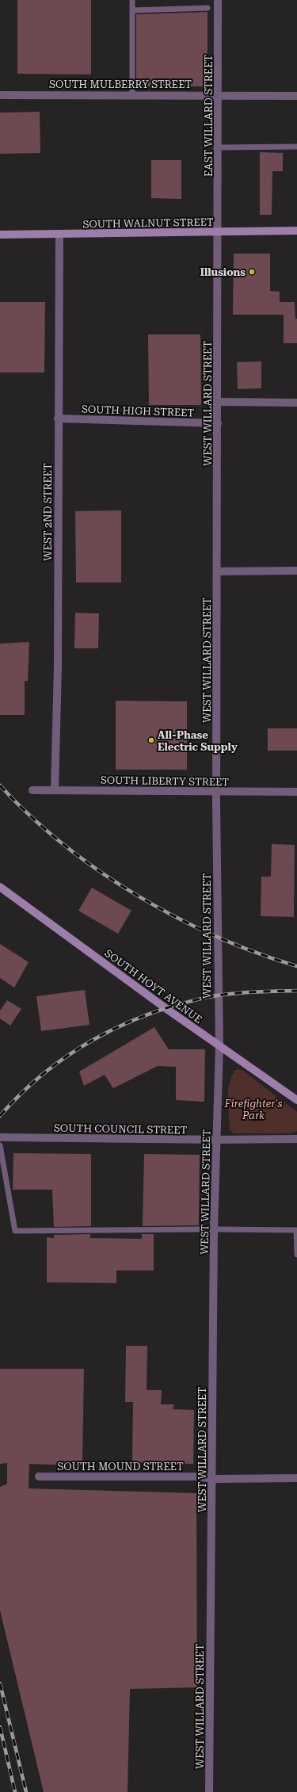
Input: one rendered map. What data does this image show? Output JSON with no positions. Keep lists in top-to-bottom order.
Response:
{
  "streets": {
    "main road": ["SOUTH WALNUT STREET", "SOUTH HOYT AVENUE"],
    "street": [
      "SOUTH MULBERRY STREET",
      "EAST WILLARD STREET",
      "WEST WILLARD STREET",
      "SOUTH HIGH STREET",
      "WEST 2ND STREET",
      "SOUTH LIBERTY STREET",
      "SOUTH COUNCIL STREET",
      "SOUTH MOUND STREET"
    ]
  },
  "crossings": [
    ["SOUTH MULBERRY STREET", "EAST WILLARD STREET"],
    ["EAST WILLARD STREET", "SOUTH WALNUT STREET"],
    ["EAST WILLARD STREET", "WEST WILLARD STREET"],
    ["SOUTH WALNUT STREET", "WEST WILLARD STREET"],
    ["SOUTH WALNUT STREET", "WEST 2ND STREET"],
    ["WEST WILLARD STREET", "SOUTH HIGH STREET"],
    ["WEST WILLARD STREET", "SOUTH LIBERTY STREET"],
    ["WEST WILLARD STREET", "SOUTH HOYT AVENUE"],
    ["WEST WILLARD STREET", "SOUTH COUNCIL STREET"],
    ["WEST WILLARD STREET", "SOUTH MOUND STREET"],
    ["SOUTH HIGH STREET", "WEST 2ND STREET"],
    ["WEST 2ND STREET", "SOUTH LIBERTY STREET"]
  ],
  "parks": ["Firefighter's Park"],
  "places": ["Illusions", "All-Phase Electric Supply"]
}
